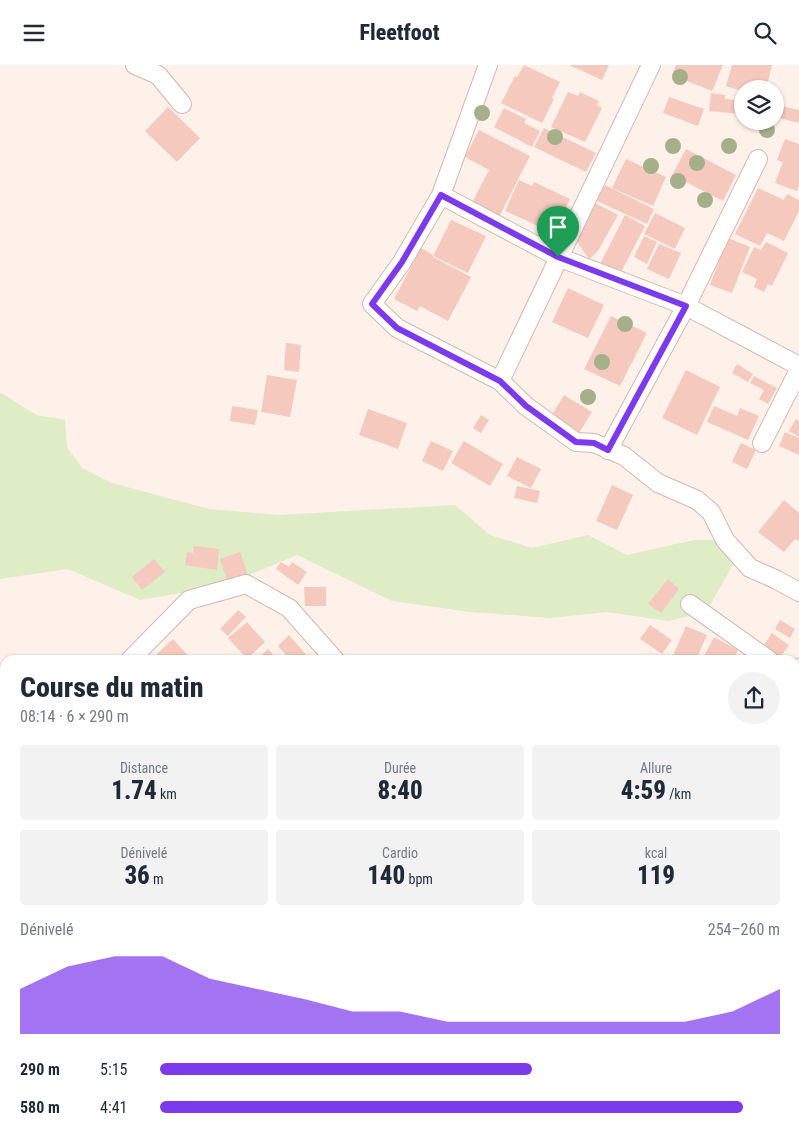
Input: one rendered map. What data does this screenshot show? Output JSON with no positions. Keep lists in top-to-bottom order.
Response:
{
  "page": {
    "header": "Fleetfoot",
    "heading": ["Course du matin", "08:14 · 6 × 290 m"],
    "stats": [
      ["Distance", "1.74 km"],
      ["Durée", "8:40"],
      ["Allure", "4:59 /km"],
      ["Dénivelé", "36 m"],
      ["Cardio", "140 bpm"],
      ["kcal", "119"]
    ],
    "chart": ["Dénivelé", "254–260 m"],
    "list": [
      {
        "name": "290 m",
        "note": "5:15"
      },
      {
        "name": "580 m",
        "note": "4:41"
      }
    ]
  }
}
